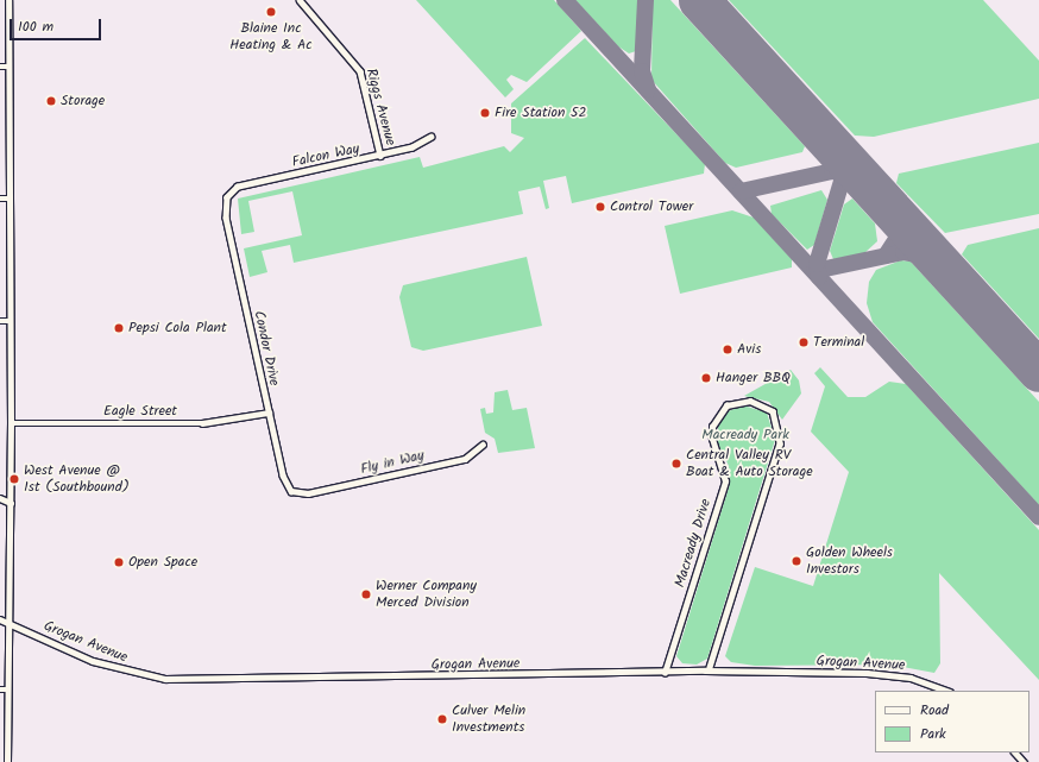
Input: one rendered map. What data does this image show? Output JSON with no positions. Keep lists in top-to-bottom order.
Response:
{
  "streets": {
    "street": [
      "Riggs Avenue",
      "Falcon Way",
      "Condor Drive",
      "Eagle Street",
      "Fly in Way",
      "Macready Drive",
      "Grogan Avenue"
    ]
  },
  "crossings": [
    ["Riggs Avenue", "Falcon Way"],
    ["Falcon Way", "Condor Drive"],
    ["Condor Drive", "Eagle Street"],
    ["Condor Drive", "Fly in Way"],
    ["Macready Drive", "Grogan Avenue"]
  ],
  "parks": ["Macready Park"],
  "places": [
    "Blaine Inc Heating & Ac",
    "Storage",
    "Fire Station 52",
    "Control Tower",
    "Pepsi Cola Plant",
    "Terminal",
    "Avis",
    "Hanger BBQ",
    "Central Valley RV Boat & Auto Storage",
    "West Avenue @ 1st (Southbound)",
    "Golden Wheels Investors",
    "Open Space",
    "Werner Company Merced Division",
    "Culver Melin Investments"
  ],
  "legend": ["Road", "Park"],
  "scale_bar": "100 m"
}
